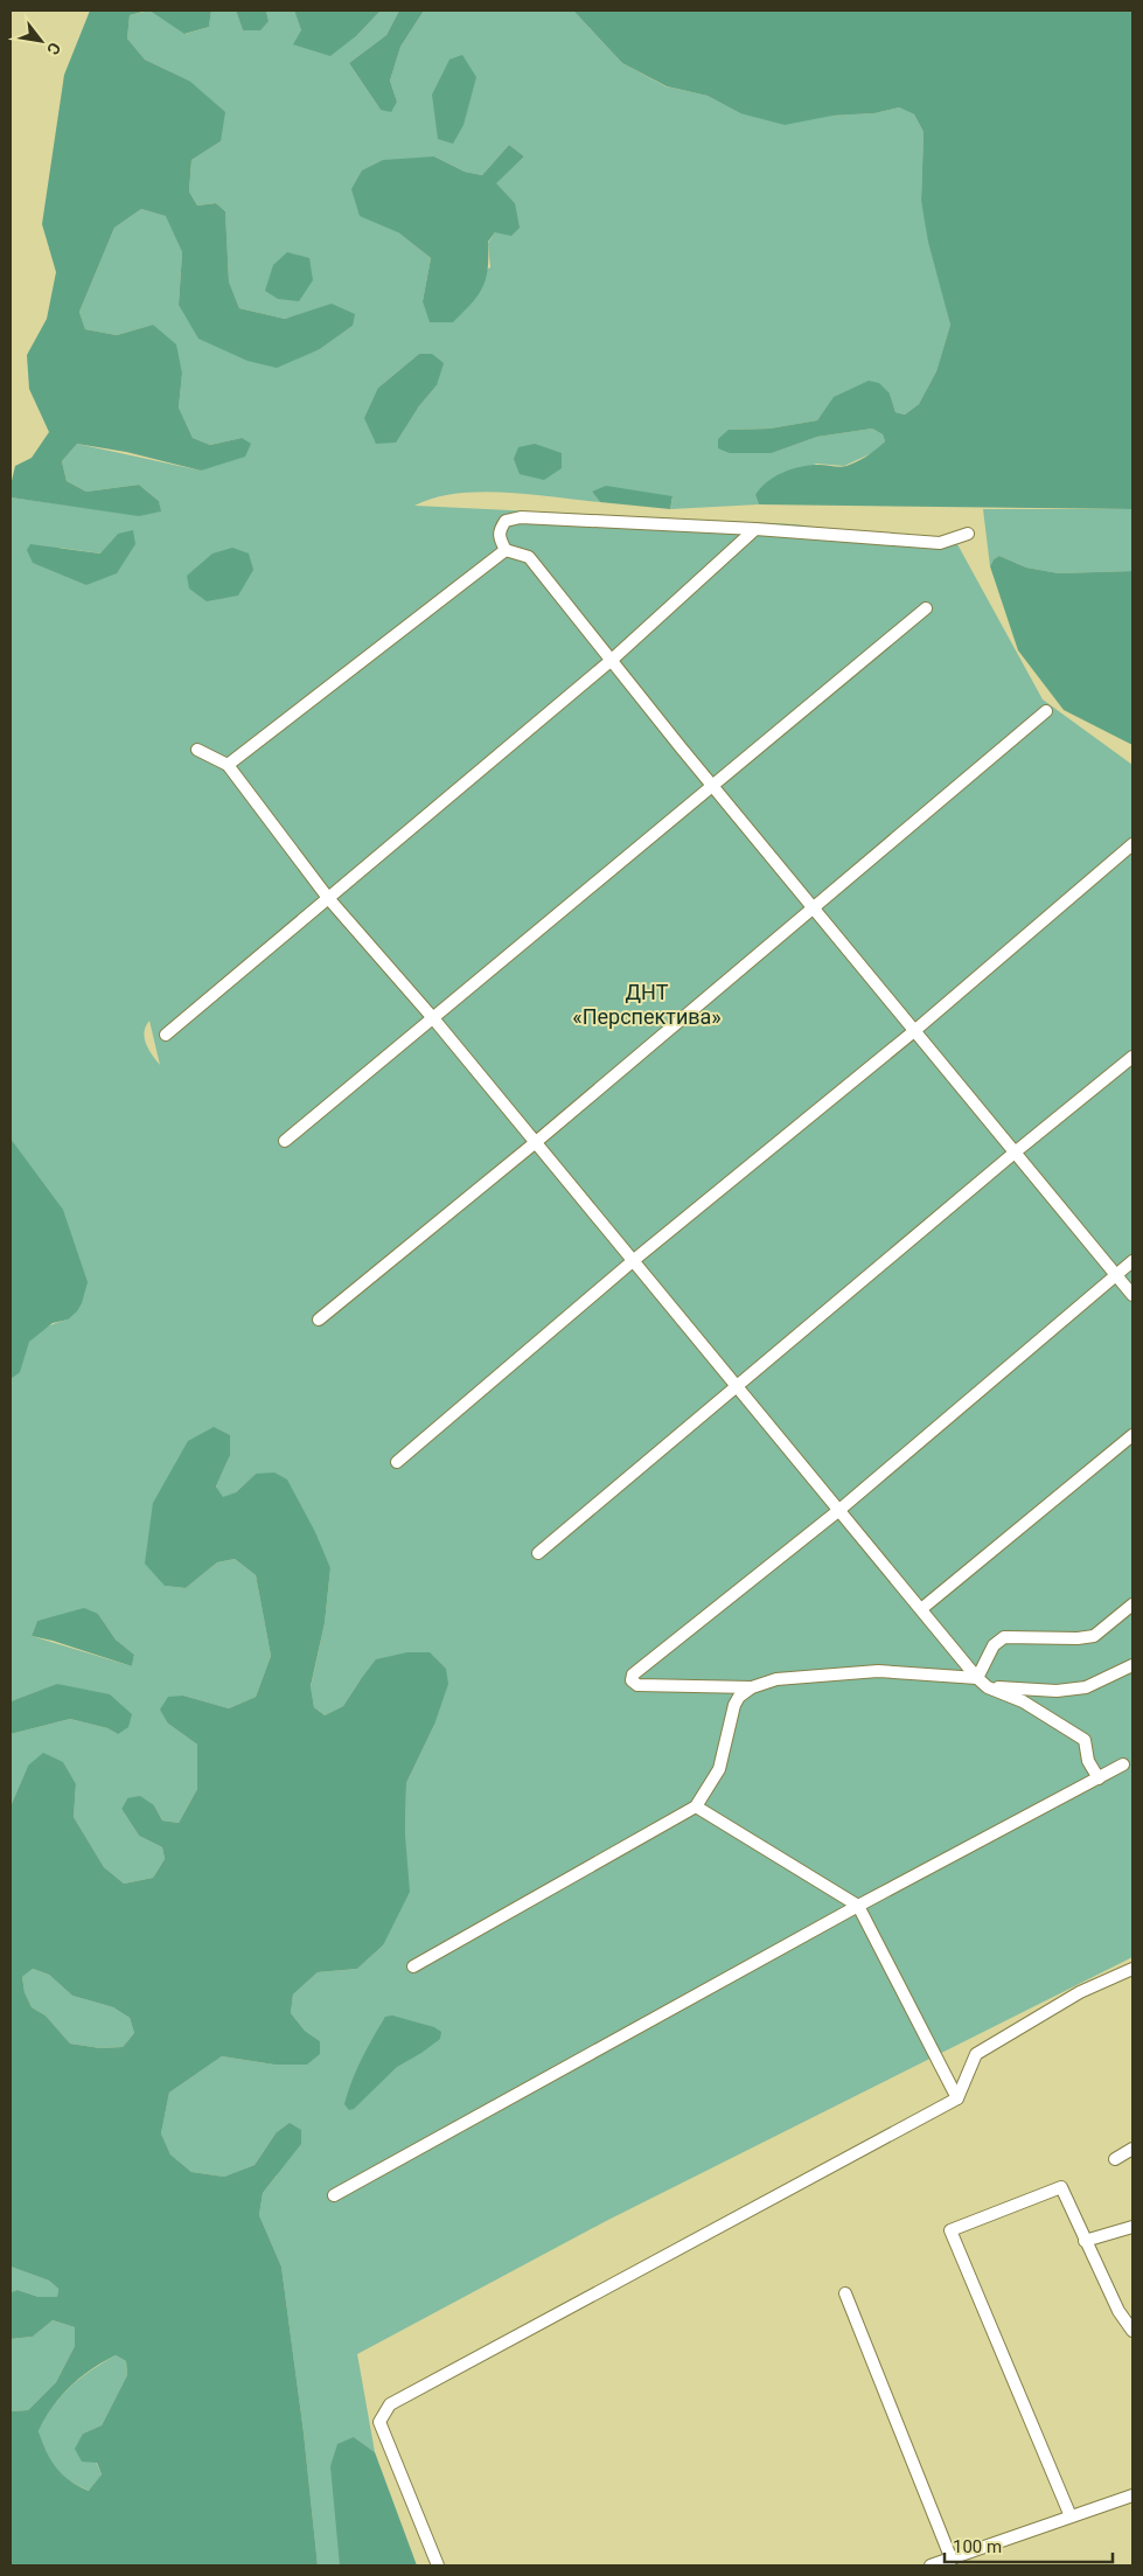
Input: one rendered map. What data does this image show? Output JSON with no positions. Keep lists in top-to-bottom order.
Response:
{
  "parks": ["ДНТ «Перспектива»"],
  "scale_bar": "100 m",
  "north": "bottom right"
}
